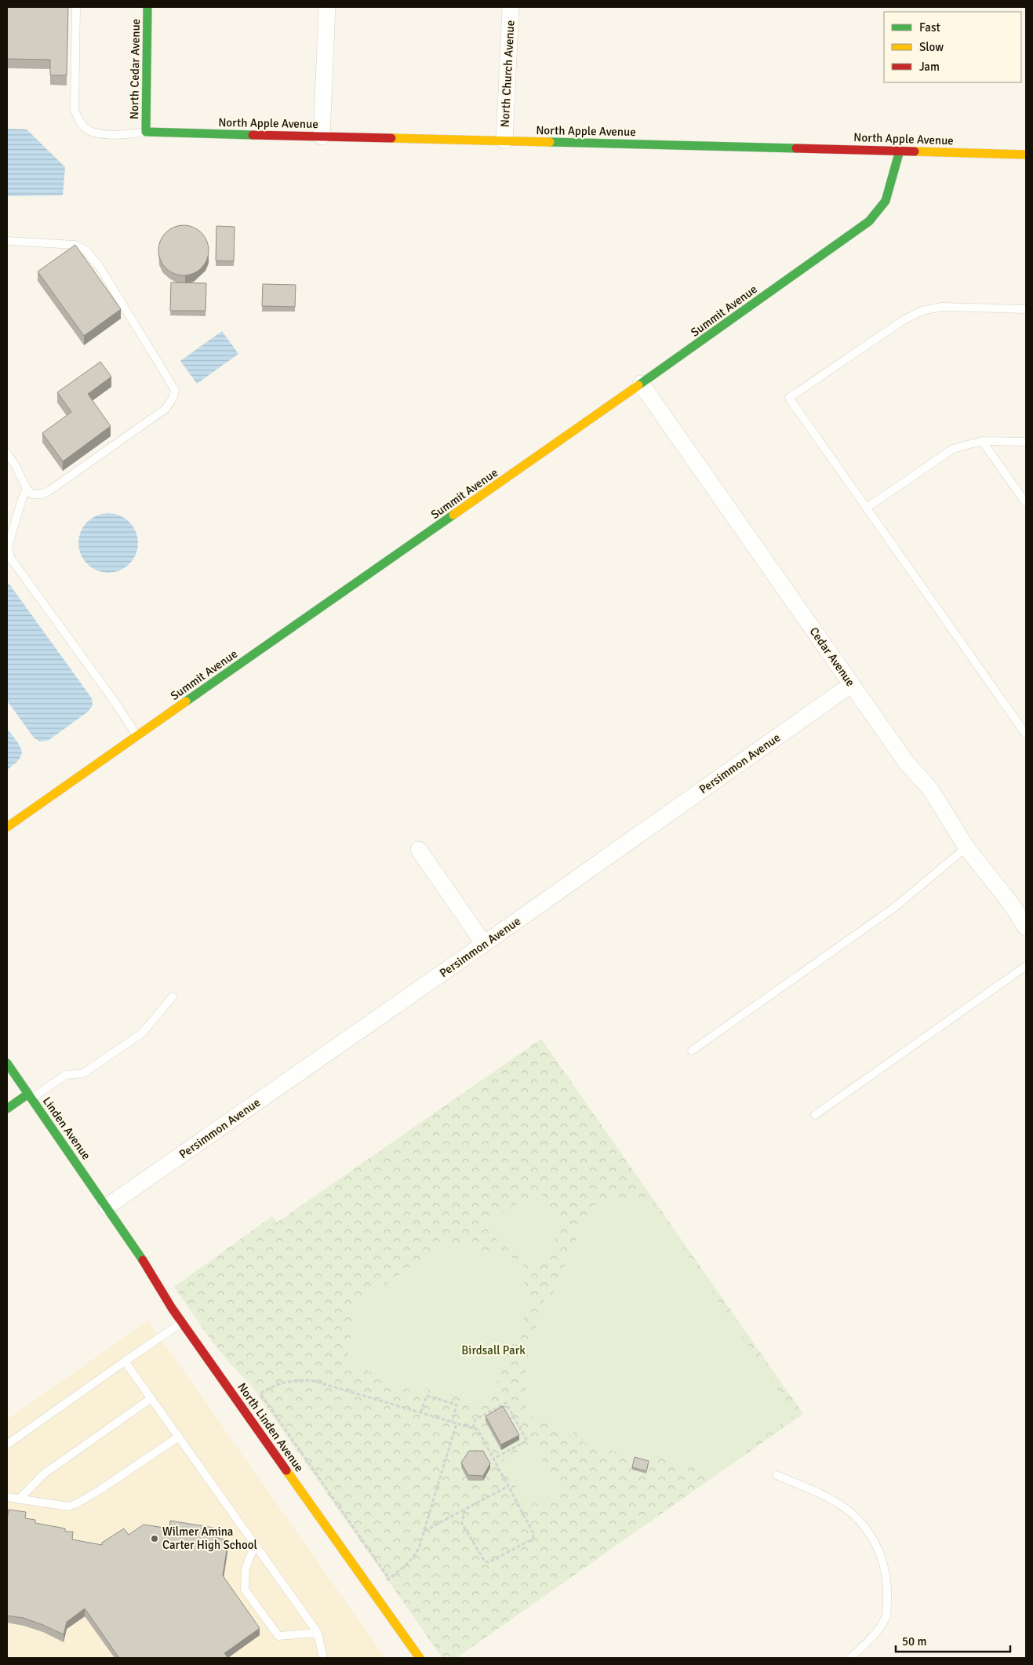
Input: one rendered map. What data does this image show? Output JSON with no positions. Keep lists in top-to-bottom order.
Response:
{
  "streets": {
    "street": [
      "North Cedar Avenue",
      "North Church Avenue",
      "North Apple Avenue",
      "Summit Avenue",
      "Cedar Avenue",
      "Persimmon Avenue",
      "Linden Avenue",
      "North Linden Avenue"
    ]
  },
  "crossings": [
    ["North Cedar Avenue", "North Apple Avenue"],
    ["North Church Avenue", "North Apple Avenue"],
    ["North Apple Avenue", "Summit Avenue"],
    ["Summit Avenue", "Cedar Avenue"],
    ["Cedar Avenue", "Persimmon Avenue"],
    ["Persimmon Avenue", "Linden Avenue"],
    ["Persimmon Avenue", "North Linden Avenue"],
    ["Linden Avenue", "North Linden Avenue"]
  ],
  "parks": ["Birdsall Park"],
  "places": ["Wilmer Amina Carter High School"],
  "legend": ["Fast", "Slow", "Jam"],
  "scale_bar": "50 m"
}
